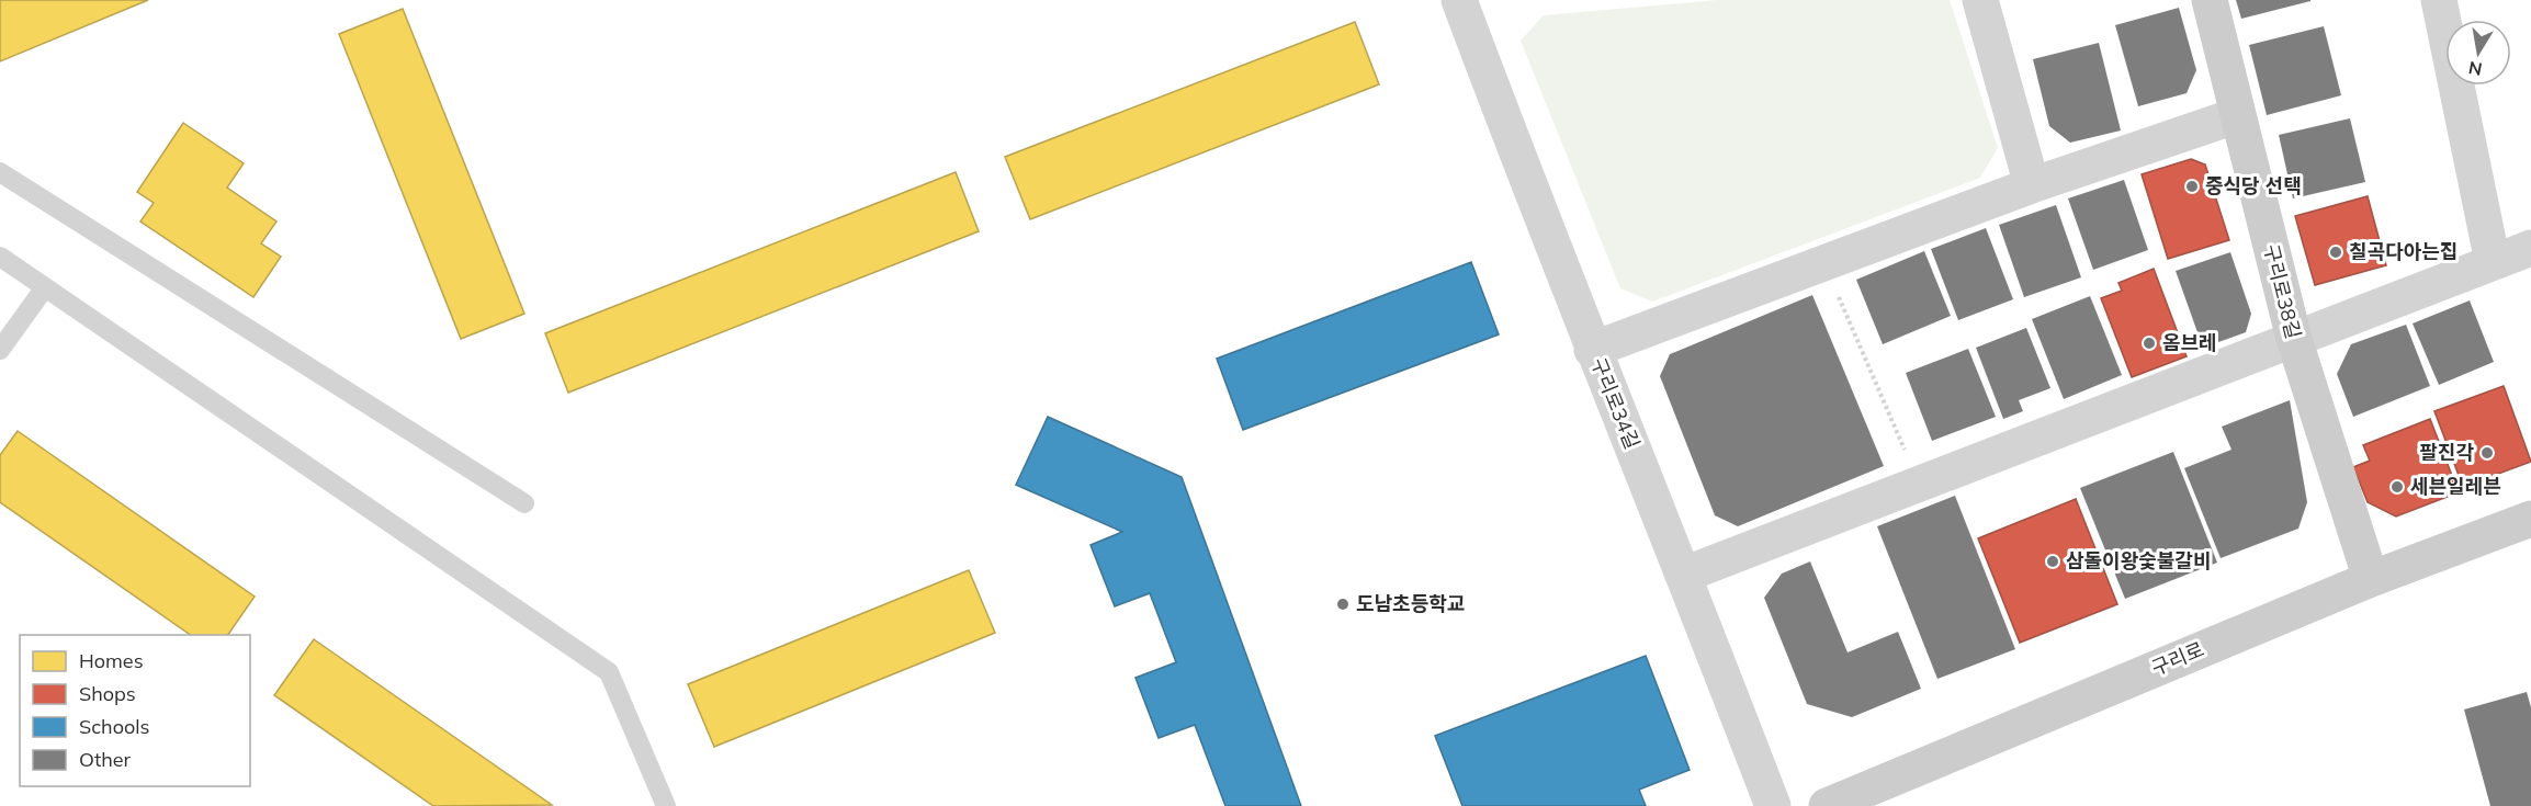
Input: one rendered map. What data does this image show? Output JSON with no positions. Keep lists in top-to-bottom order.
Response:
{
  "streets": {
    "street": ["구리로38길", "구리로34길", "구리로"]
  },
  "crossings": [
    ["구리로38길", "구리로"]
  ],
  "places": [
    "중식당 선택",
    "칠곡다아는집",
    "옴브레",
    "팔진각",
    "세븐일레븐",
    "삼돌이왕숯불갈비",
    "도남초등학교"
  ],
  "legend": [
    "Homes",
    "Shops",
    "Schools",
    "Other"
  ],
  "north": "bottom"
}
